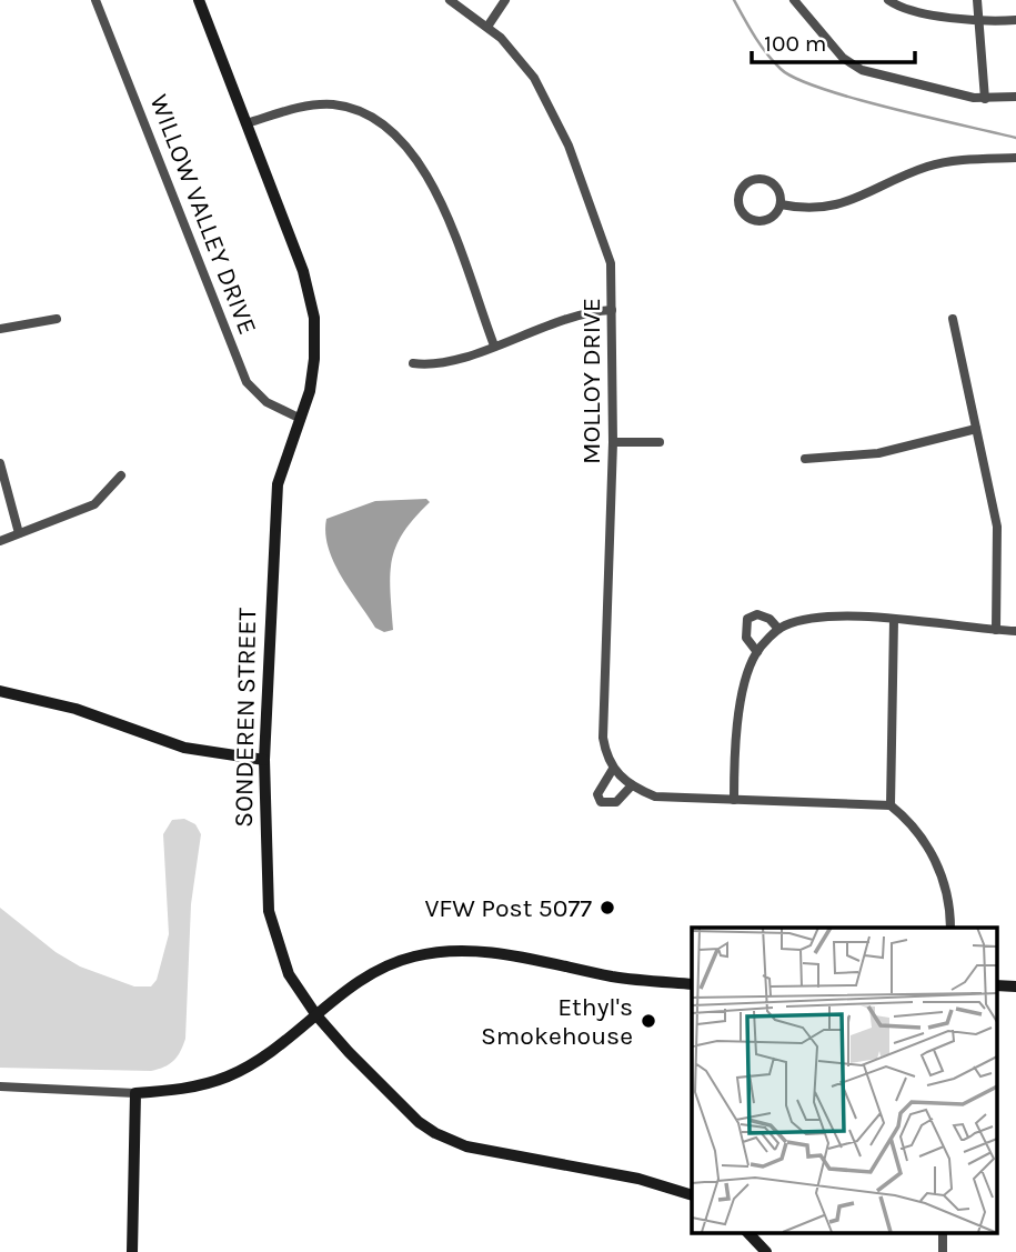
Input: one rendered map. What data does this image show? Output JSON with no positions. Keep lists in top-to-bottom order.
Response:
{
  "streets": {
    "street": ["WILLOW VALLEY DRIVE", "MOLLOY DRIVE", "SONDEREN STREET"]
  },
  "crossings": [
    ["WILLOW VALLEY DRIVE", "SONDEREN STREET"]
  ],
  "places": ["VFW Post 5077", "Ethyl's Smokehouse"],
  "scale_bar": "100 m"
}
